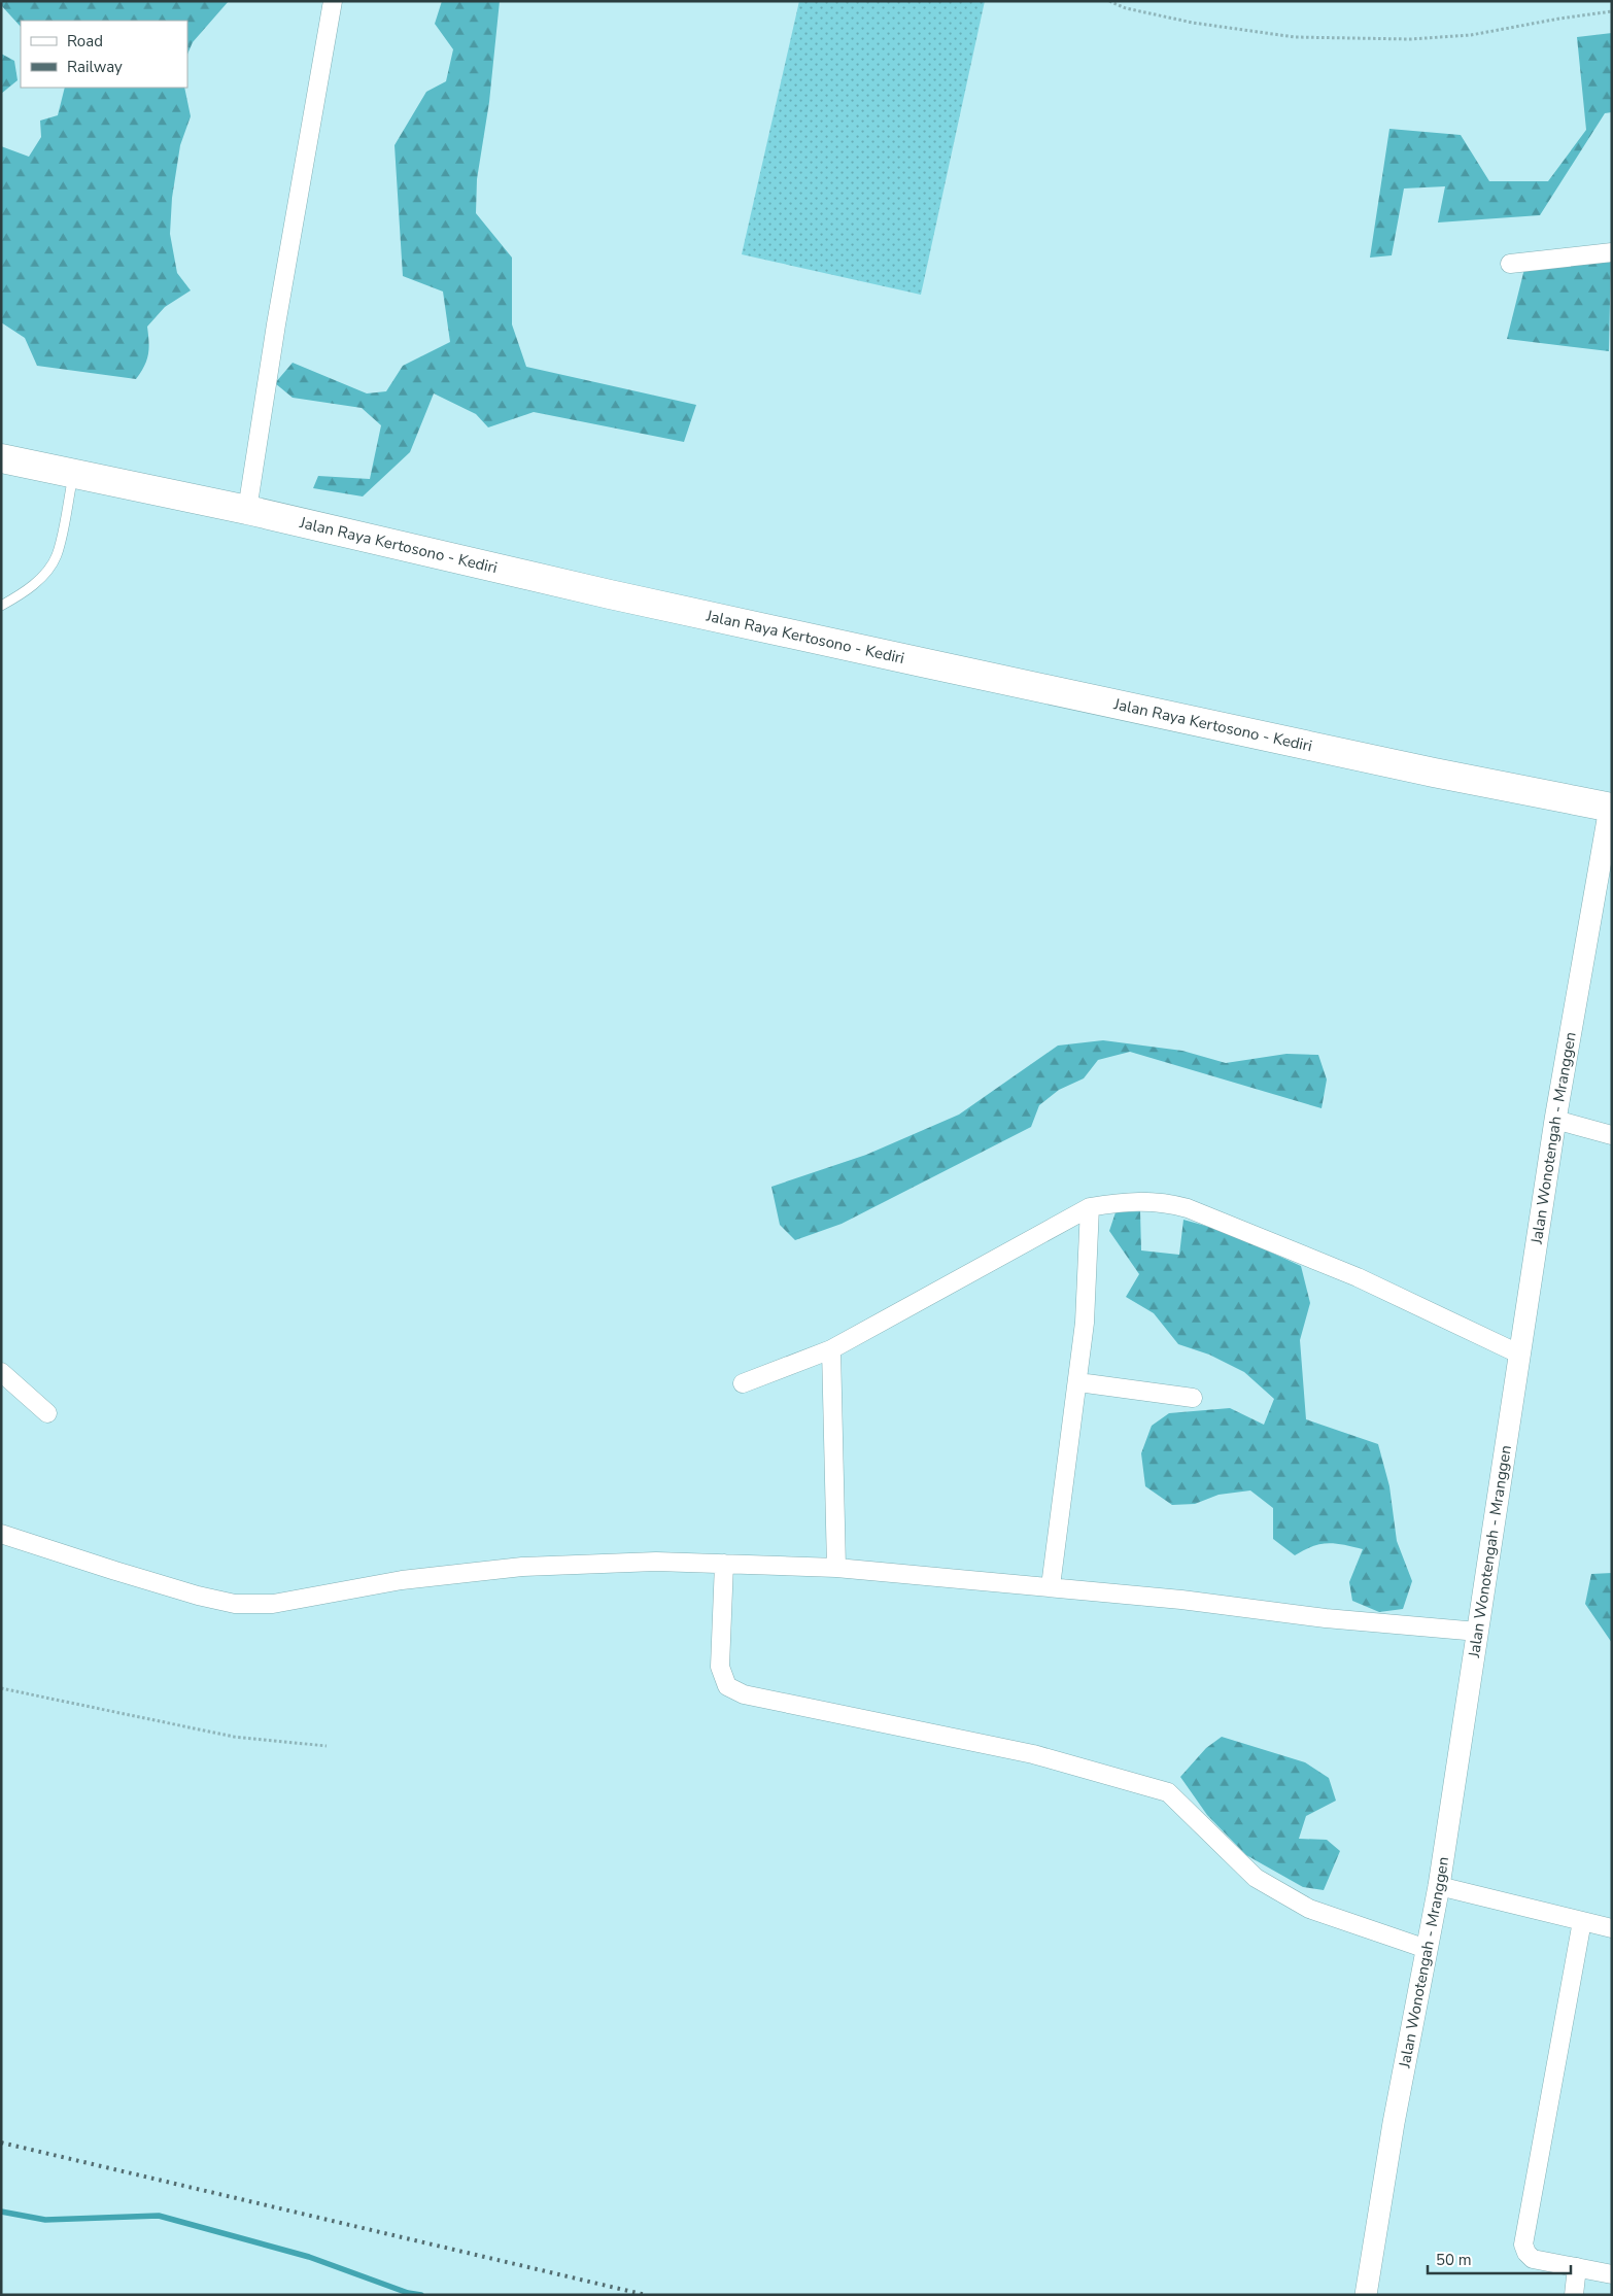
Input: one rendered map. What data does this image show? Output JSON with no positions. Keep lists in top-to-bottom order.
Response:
{
  "streets": {
    "highway": ["Jalan Raya Kertosono - Kediri"],
    "street": ["Jalan Wonotengah - Mranggen"]
  },
  "crossings": [
    ["Jalan Raya Kertosono - Kediri", "Jalan Wonotengah - Mranggen"]
  ],
  "legend": ["Road", "Railway"],
  "scale_bar": "50 m"
}
